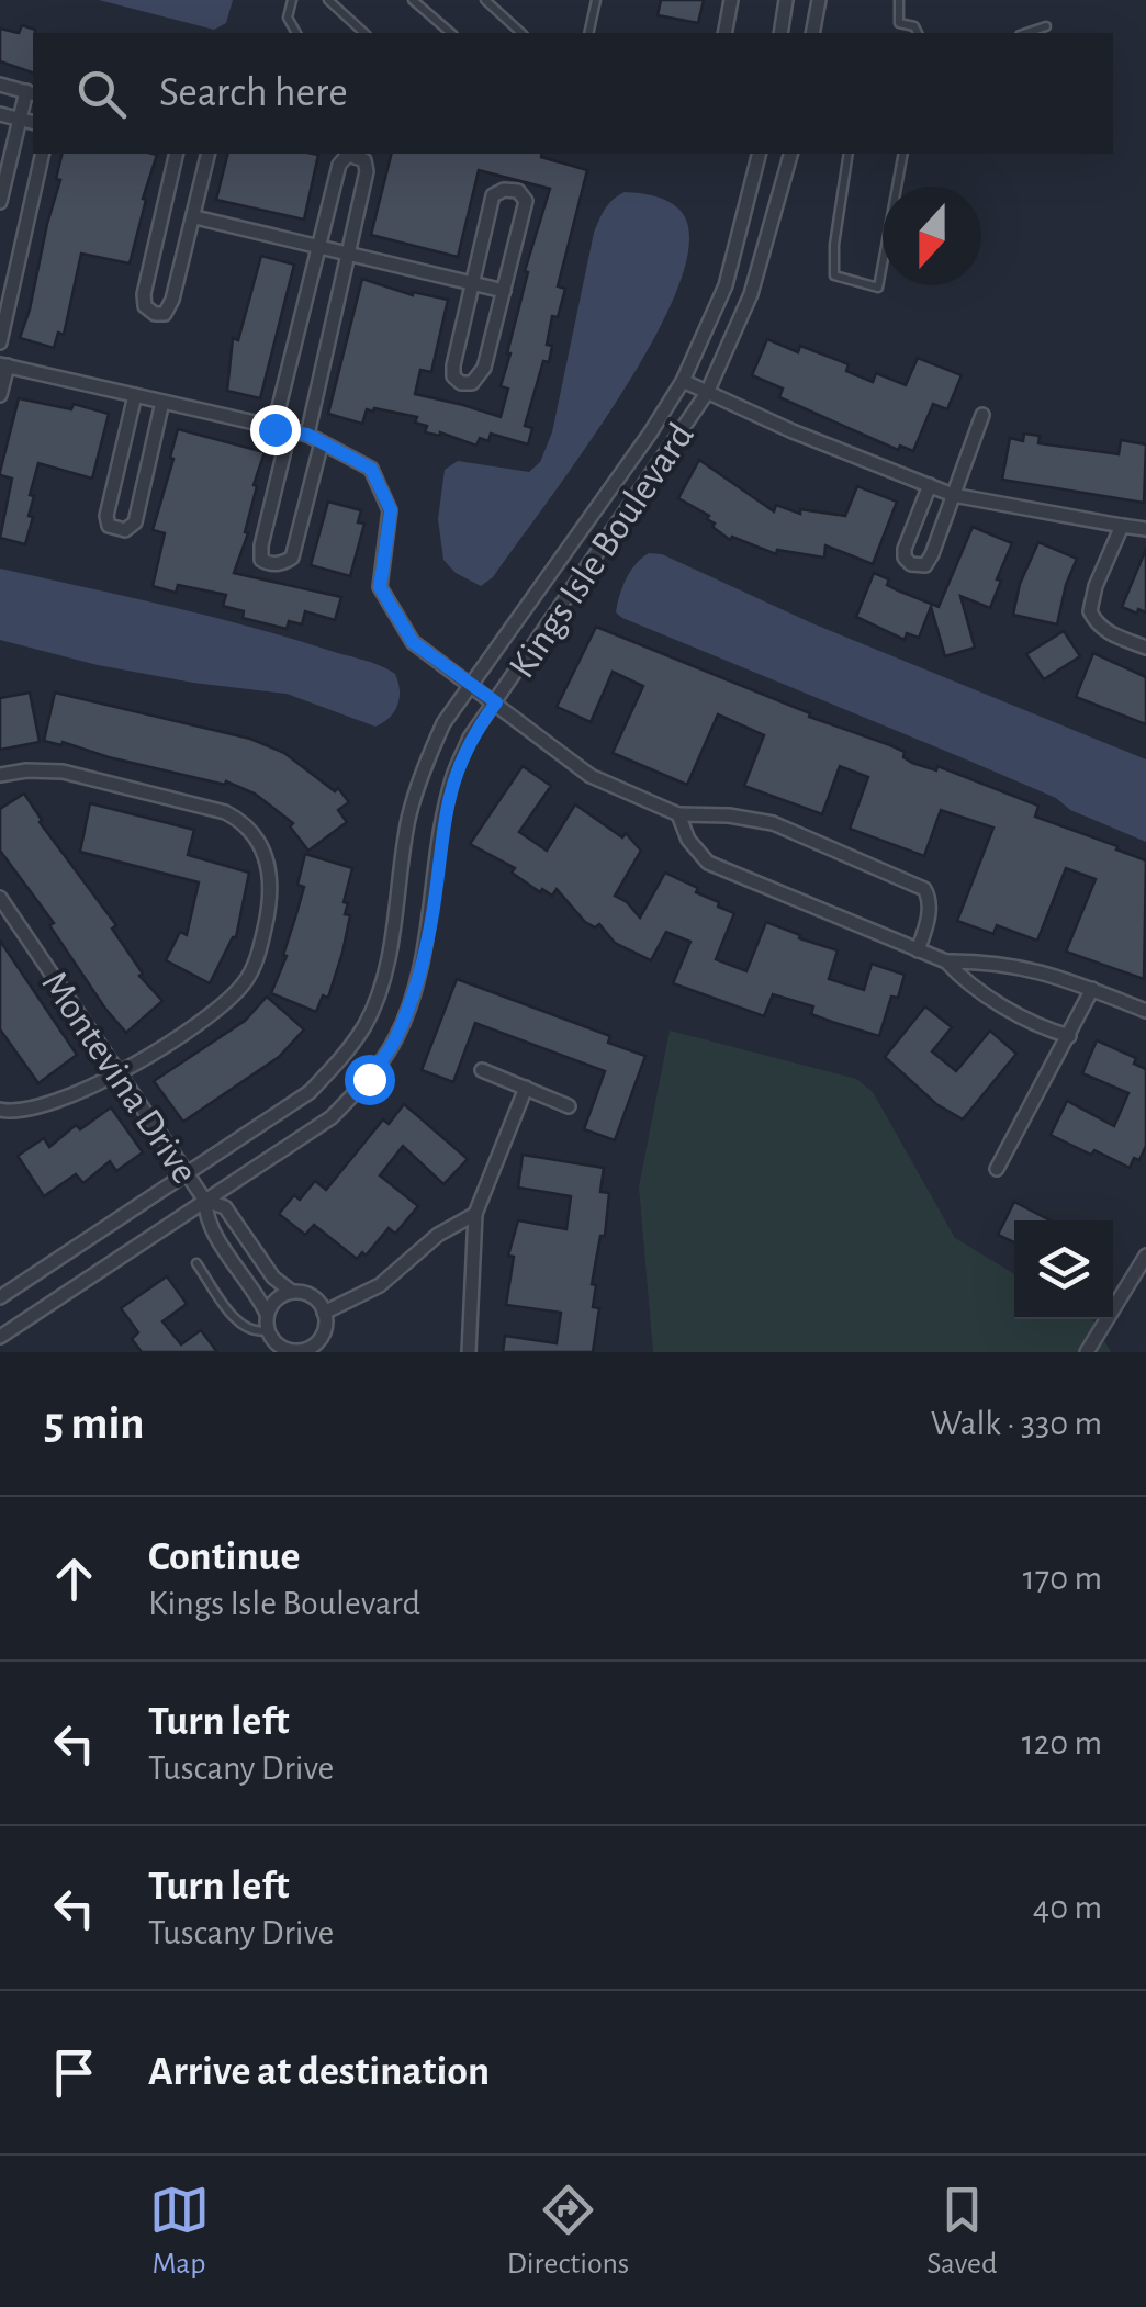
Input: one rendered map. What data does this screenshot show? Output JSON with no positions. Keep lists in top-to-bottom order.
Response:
{
  "streets": {
    "street": ["Kings Isle Boulevard", "Montevina Drive"]
  },
  "crossings": [
    ["Kings Isle Boulevard", "Montevina Drive"]
  ],
  "north": "bottom",
  "page": {
    "search": "Search here",
    "heading": ["5 min", "Walk · 330 m"],
    "list": [
      ["Continue", "Kings Isle Boulevard", "170 m"],
      ["Turn left", "Tuscany Drive", "120 m"],
      ["Turn left", "Tuscany Drive", "40 m"],
      "Arrive at destination"
    ],
    "nav": ["Map", "Directions", "Saved"]
  }
}
